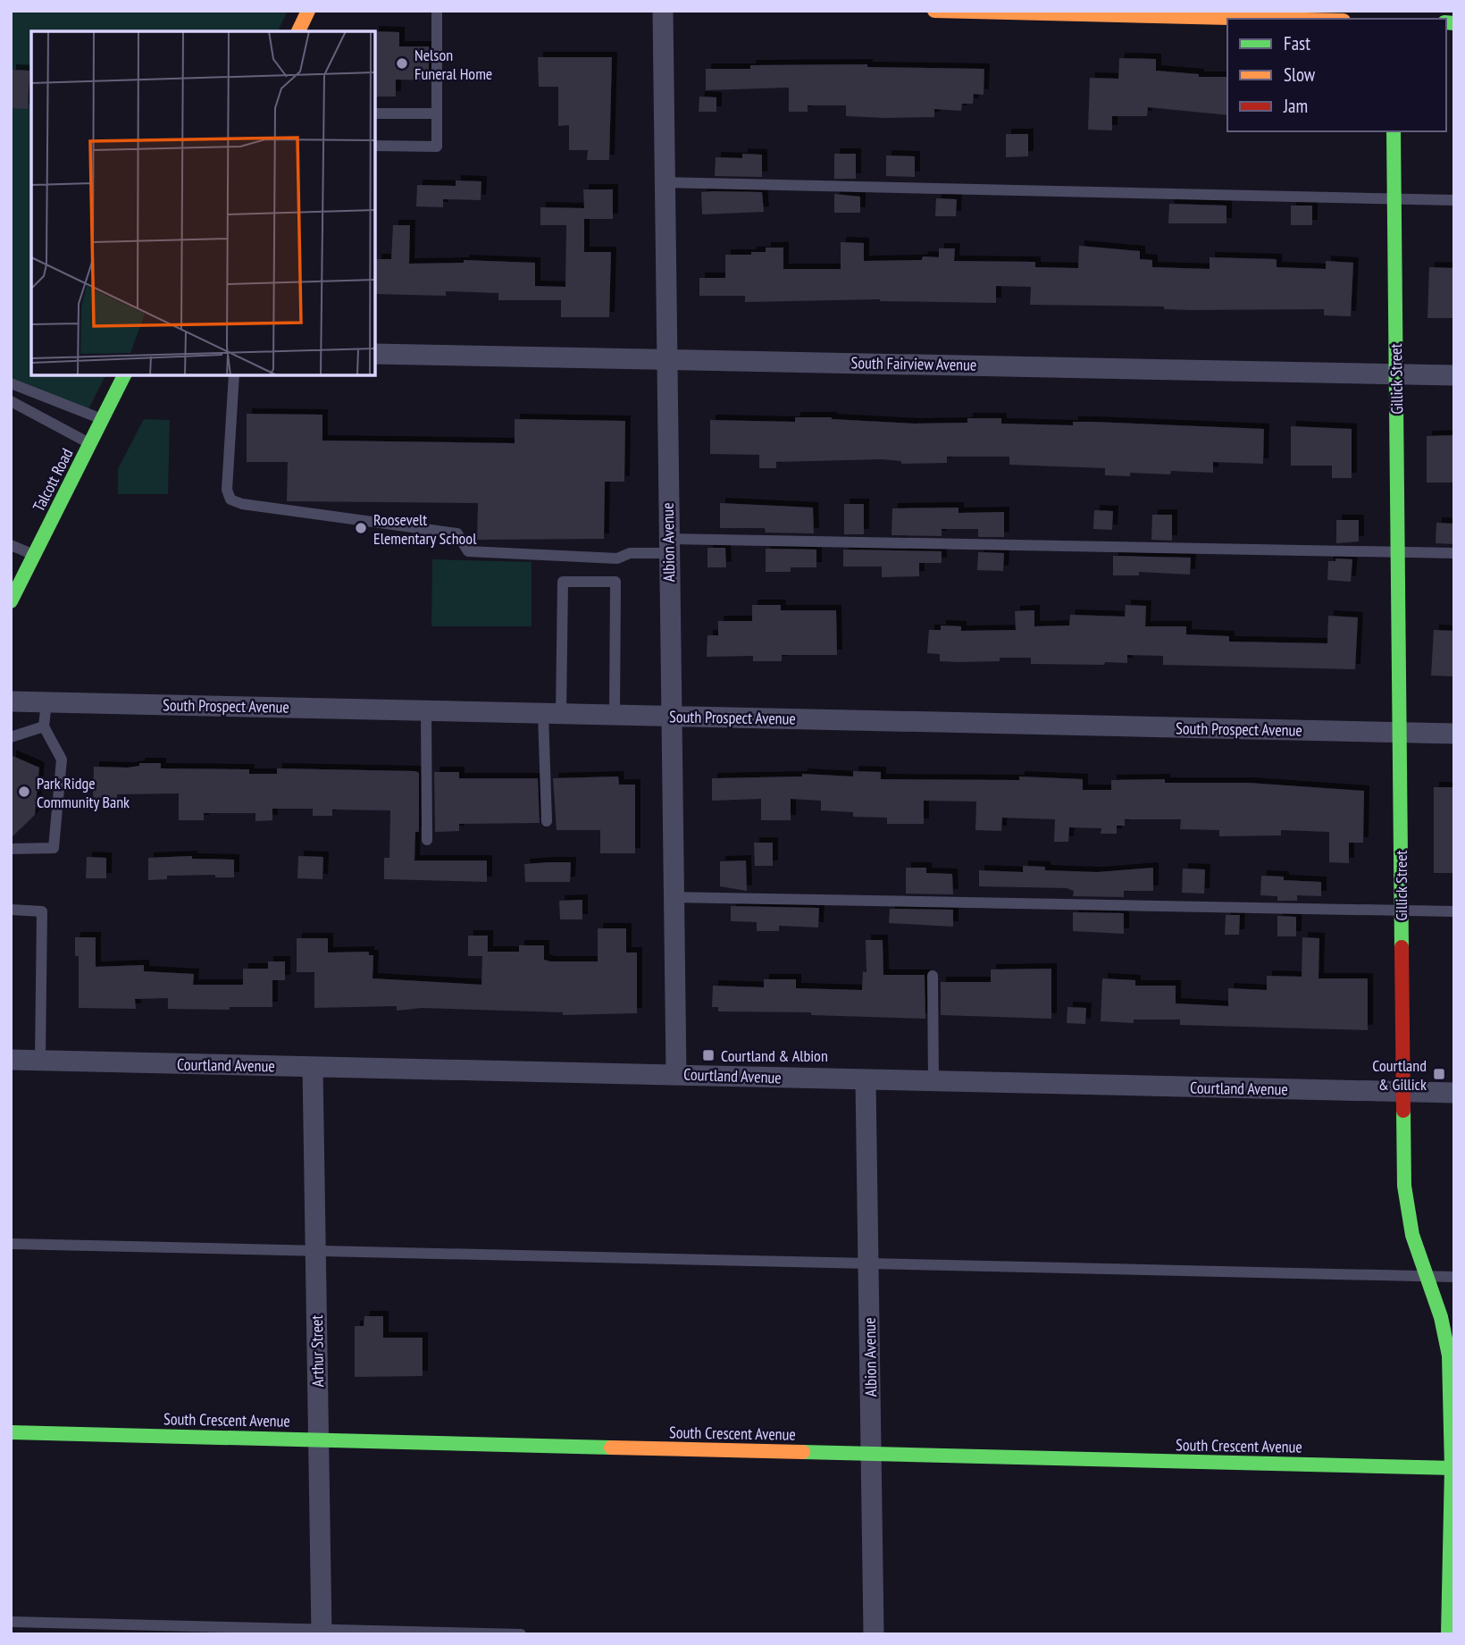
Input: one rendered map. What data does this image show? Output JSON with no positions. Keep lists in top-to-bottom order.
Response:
{
  "streets": {
    "street": [
      "South Fairview Avenue",
      "Gillick Street",
      "Talcott Road",
      "Albion Avenue",
      "South Prospect Avenue",
      "Courtland Avenue",
      "Arthur Street",
      "South Crescent Avenue"
    ]
  },
  "crossings": [
    ["South Fairview Avenue", "Gillick Street"],
    ["South Fairview Avenue", "Albion Avenue"],
    ["Gillick Street", "South Prospect Avenue"],
    ["Gillick Street", "Courtland Avenue"],
    ["Gillick Street", "South Crescent Avenue"],
    ["Albion Avenue", "South Prospect Avenue"],
    ["Albion Avenue", "Courtland Avenue"],
    ["Albion Avenue", "South Crescent Avenue"],
    ["Courtland Avenue", "Arthur Street"],
    ["Arthur Street", "South Crescent Avenue"]
  ],
  "places": {
    "other": ["Nelson Funeral Home", "Roosevelt Elementary School", "Park Ridge Community Bank"],
    "transit": ["Courtland & Albion", "Courtland & Gillick"]
  },
  "legend": ["Fast", "Slow", "Jam"]
}
